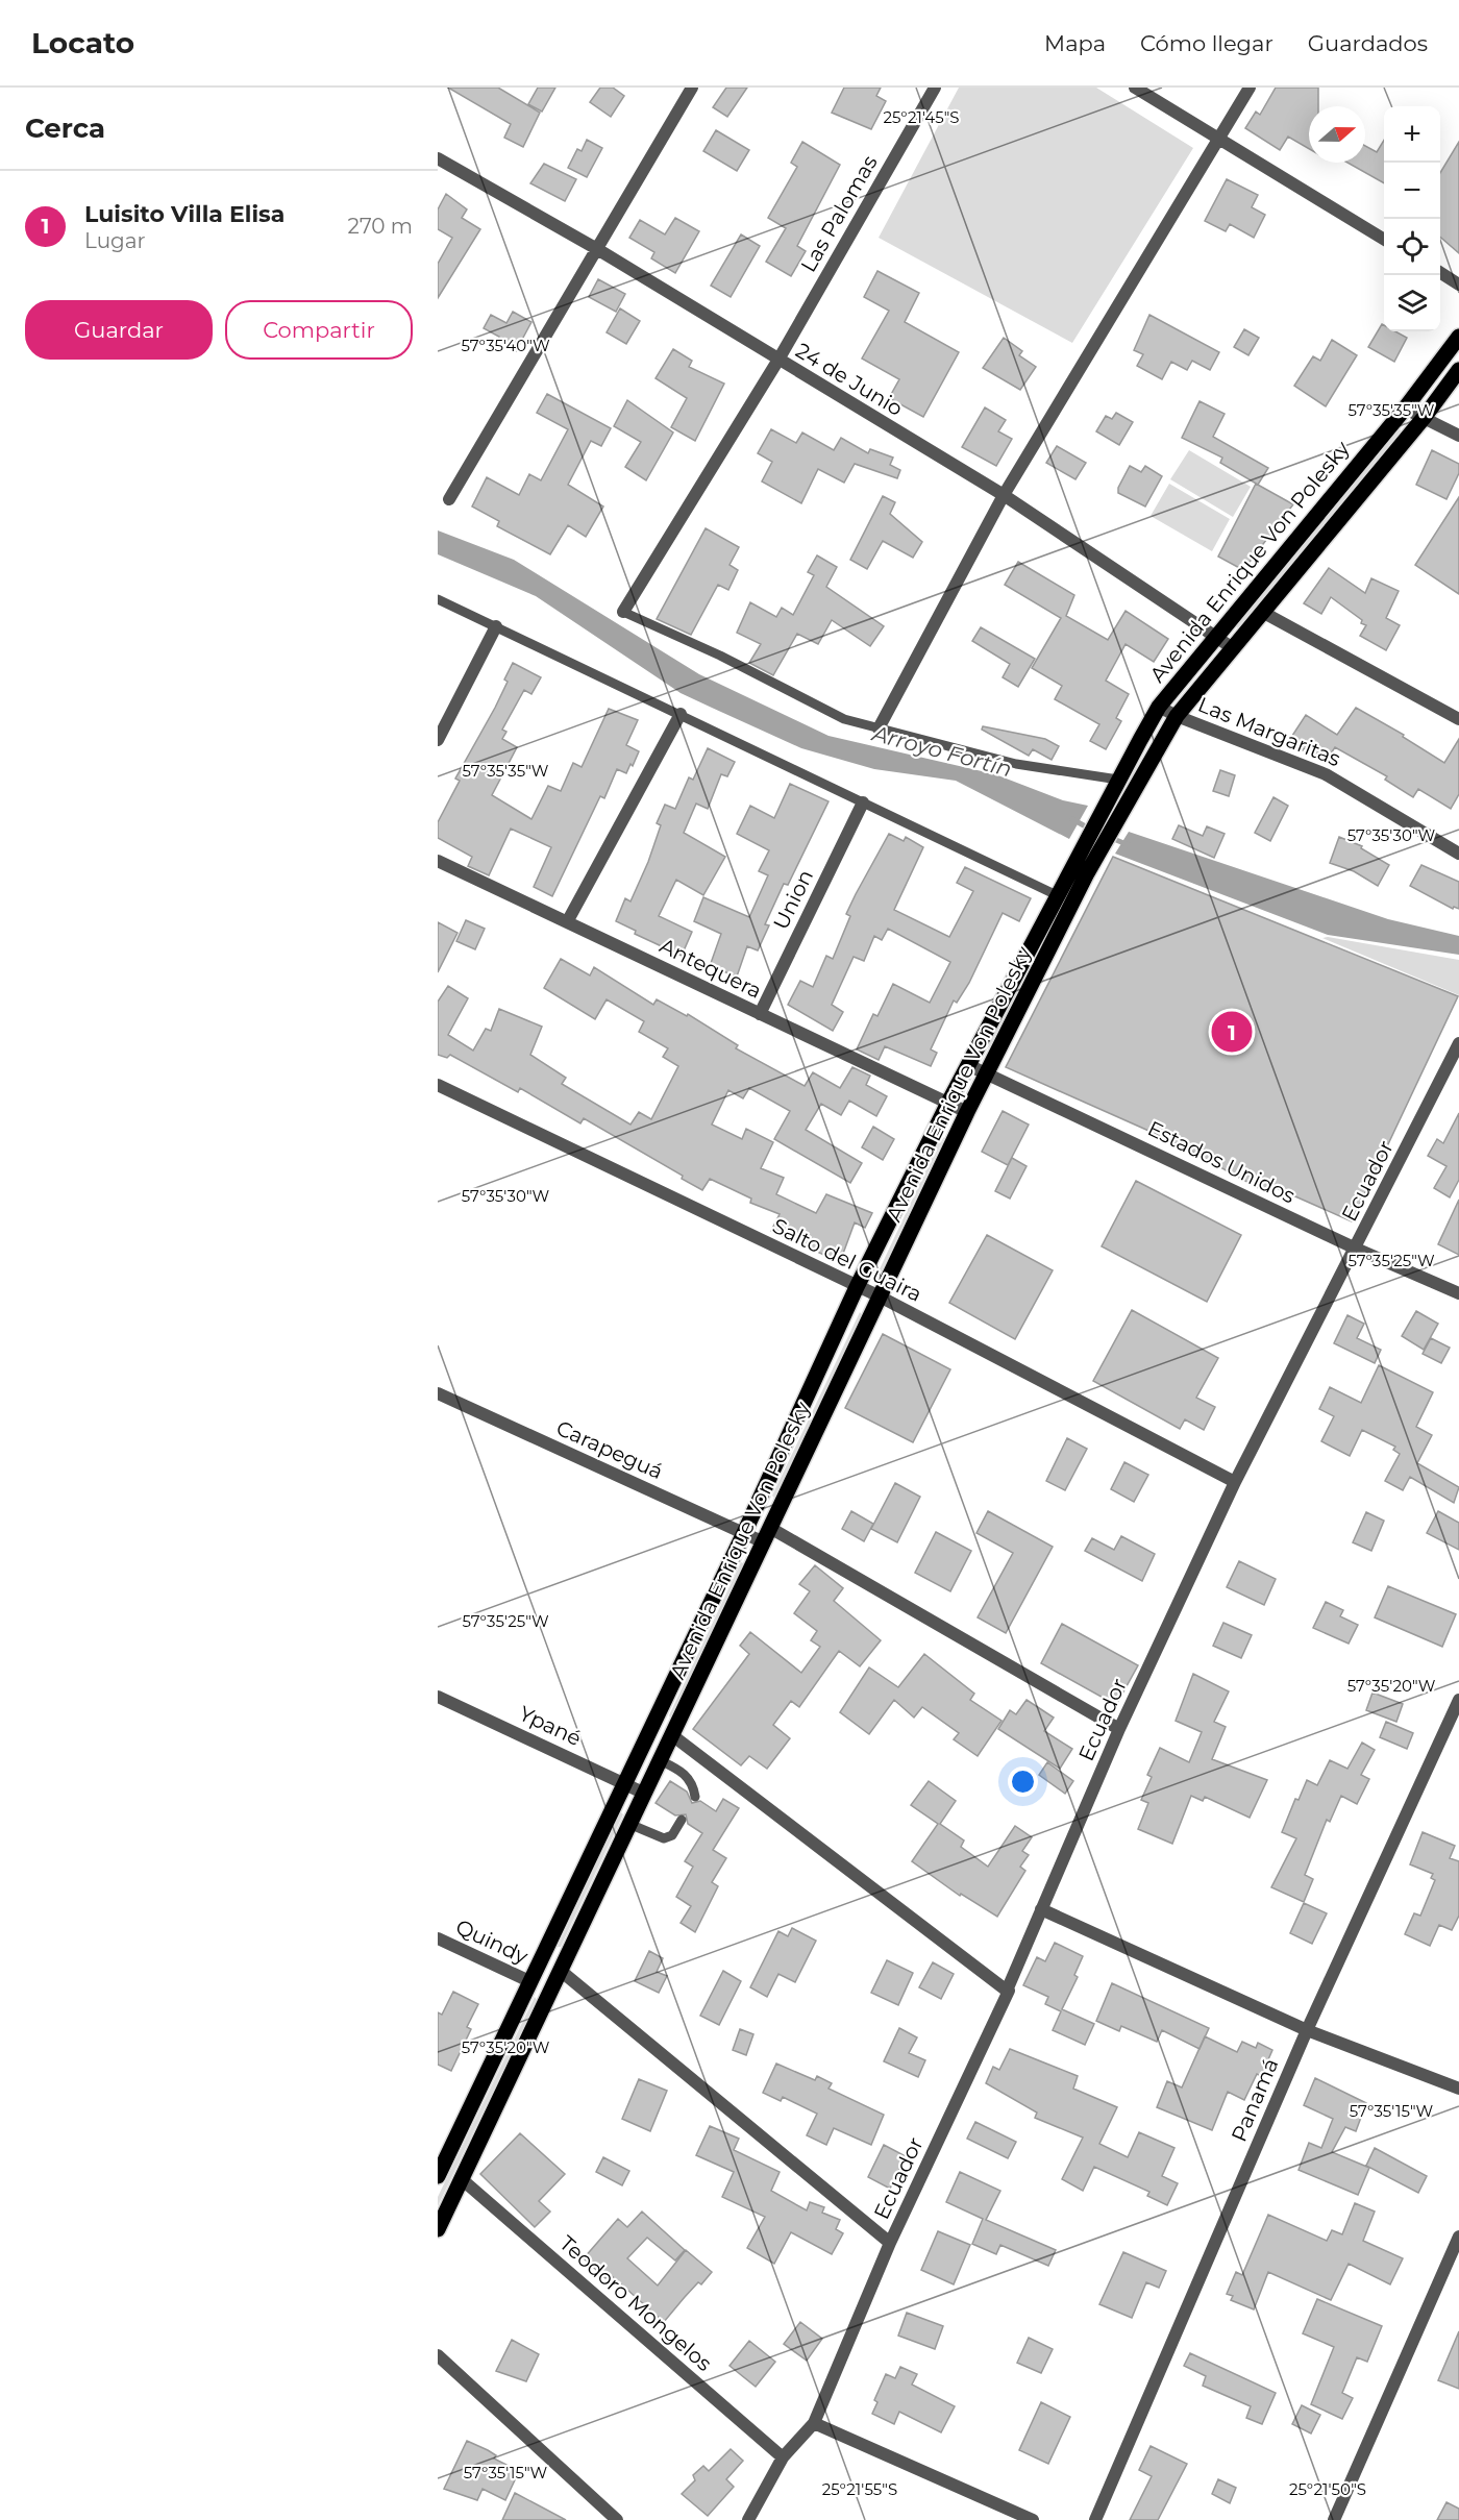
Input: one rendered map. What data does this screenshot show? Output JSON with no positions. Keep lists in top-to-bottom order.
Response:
{
  "streets": {
    "main road": ["Avenida Enrique Von Polesky"],
    "street": [
      "Las Palomas",
      "24 de Junio",
      "Las Margaritas",
      "Union",
      "Antequera",
      "Estados Unidos",
      "Ecuador",
      "Salto del Guaira",
      "Carapeguá",
      "Ypané",
      "Quindy",
      "Panamá",
      "Teodoro Mongelos"
    ]
  },
  "crossings": [
    ["Las Palomas", "24 de Junio"],
    ["24 de Junio", "Avenida Enrique Von Polesky"],
    ["Avenida Enrique Von Polesky", "Las Margaritas"],
    ["Avenida Enrique Von Polesky", "Antequera"],
    ["Avenida Enrique Von Polesky", "Estados Unidos"],
    ["Avenida Enrique Von Polesky", "Salto del Guaira"],
    ["Avenida Enrique Von Polesky", "Carapeguá"],
    ["Avenida Enrique Von Polesky", "Ypané"],
    ["Avenida Enrique Von Polesky", "Quindy"],
    ["Avenida Enrique Von Polesky", "Teodoro Mongelos"],
    ["Union", "Antequera"],
    ["Estados Unidos", "Ecuador"],
    ["Ecuador", "Salto del Guaira"],
    ["Ecuador", "Carapeguá"],
    ["Ecuador", "Teodoro Mongelos"]
  ],
  "water": ["Arroyo Fortín"],
  "north": "right",
  "page": {
    "header": "Locato",
    "nav": ["Mapa", "Cómo llegar", "Guardados"],
    "heading": "Cerca",
    "map_buttons": ["+", "−"],
    "list": [
      {
        "mark": "1",
        "name": "Luisito Villa Elisa",
        "note": "Lugar",
        "value": "270 m"
      }
    ],
    "buttons": ["Guardar", "Compartir"],
    "pins": "1"
  },
  "coordinates": [
    "25°21'45\"S",
    "57°35'40\"W",
    "57°35'35\"W",
    "57°35'30\"W",
    "57°35'25\"W",
    "57°35'20\"W",
    "57°35'15\"W",
    "25°21'55\"S",
    "25°21'50\"S"
  ]
}
